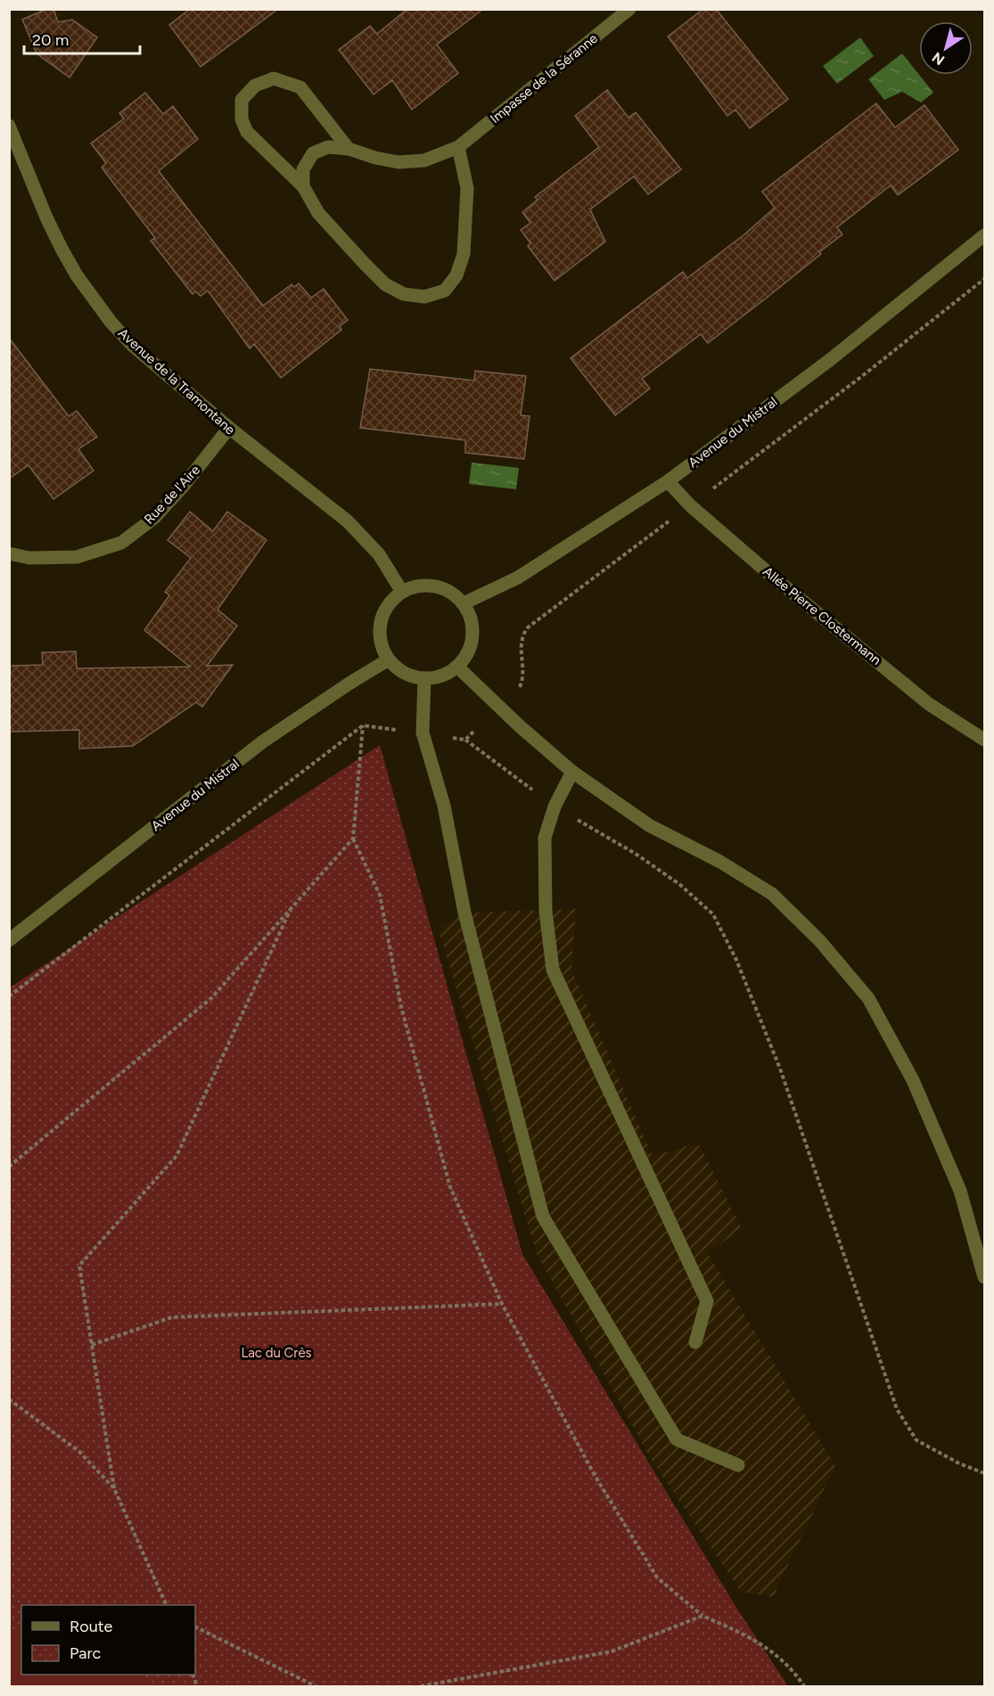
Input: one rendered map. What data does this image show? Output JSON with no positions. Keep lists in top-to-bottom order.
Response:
{
  "streets": {
    "street": [
      "Impasse de la Séranne",
      "Avenue de la Tramontane",
      "Avenue du Mistral",
      "Rue de l'Aire",
      "Allée Pierre Clostermann"
    ]
  },
  "crossings": [
    ["Avenue de la Tramontane", "Avenue du Mistral"],
    ["Avenue de la Tramontane", "Rue de l'Aire"],
    ["Avenue du Mistral", "Allée Pierre Clostermann"]
  ],
  "parks": ["Lac du Crès"],
  "legend": ["Route", "Parc"],
  "scale_bar": "20 m",
  "north": "bottom left"
}
